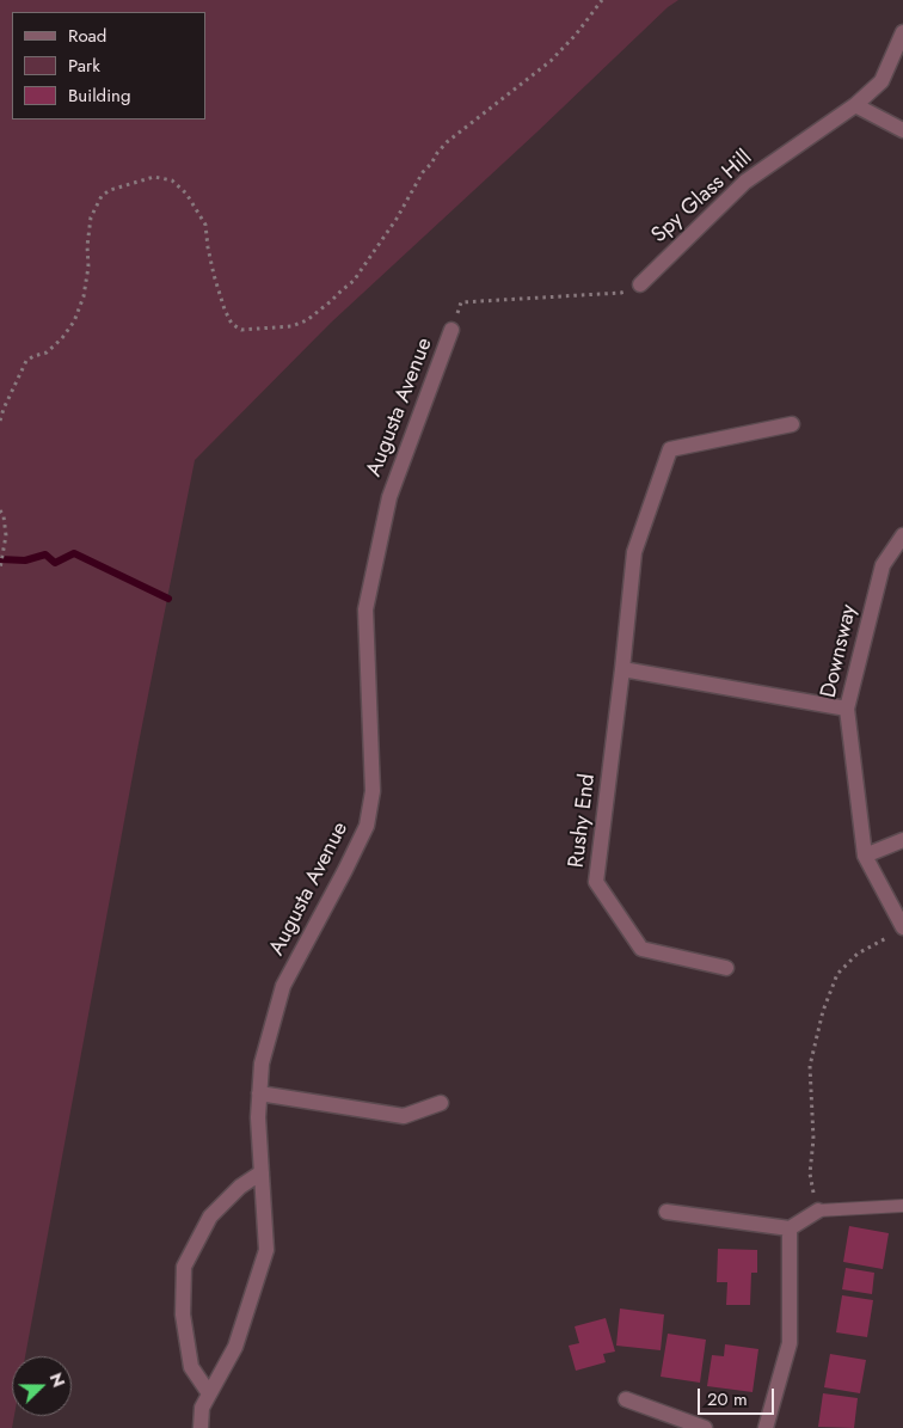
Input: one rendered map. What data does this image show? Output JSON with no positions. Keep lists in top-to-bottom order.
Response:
{
  "streets": {
    "street": [
      "Spy Glass Hill",
      "Augusta Avenue",
      "Downsway",
      "Rushy End"
    ]
  },
  "legend": ["Road", "Park", "Building"],
  "scale_bar": "20 m",
  "north": "right"
}
